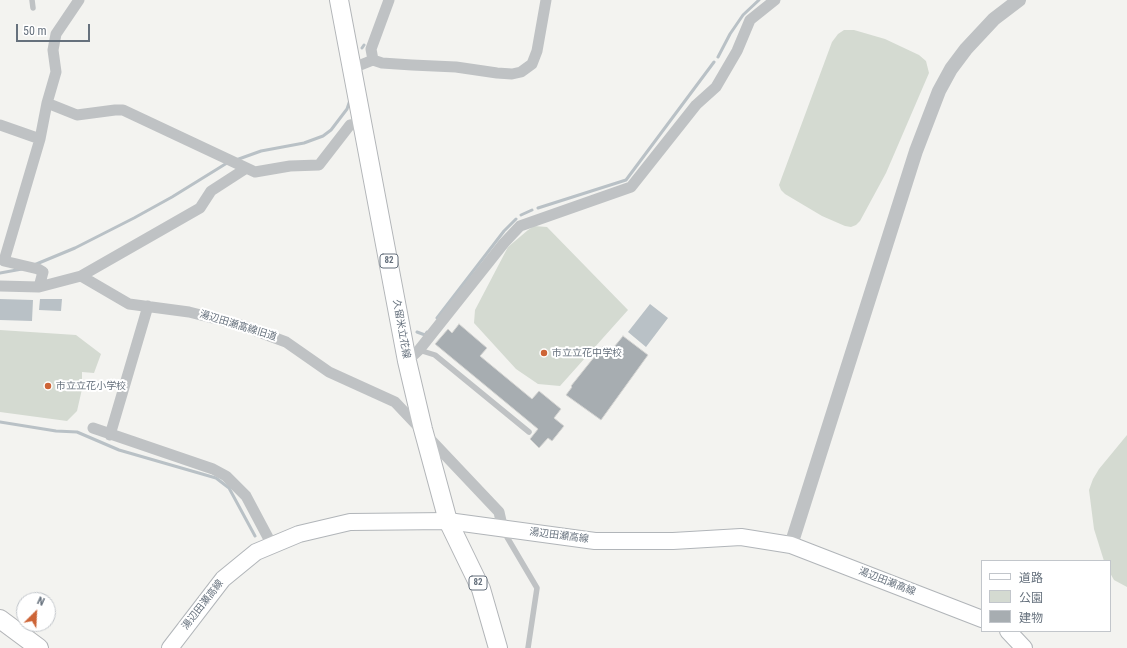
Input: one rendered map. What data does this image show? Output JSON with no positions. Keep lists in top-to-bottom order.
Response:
{
  "streets": {
    "main road": ["82", "久留米立花線", "湯辺田瀬高線"],
    "street": ["湯辺田瀬高線旧道"]
  },
  "crossings": [
    ["湯辺田瀬高線旧道", "久留米立花線"],
    ["湯辺田瀬高線旧道", "湯辺田瀬高線"],
    ["久留米立花線", "湯辺田瀬高線"]
  ],
  "places": ["市立立花中学校", "市立立花小学校"],
  "legend": ["道路", "公園", "建物"],
  "scale_bar": "50 m",
  "north": "top right"
}
